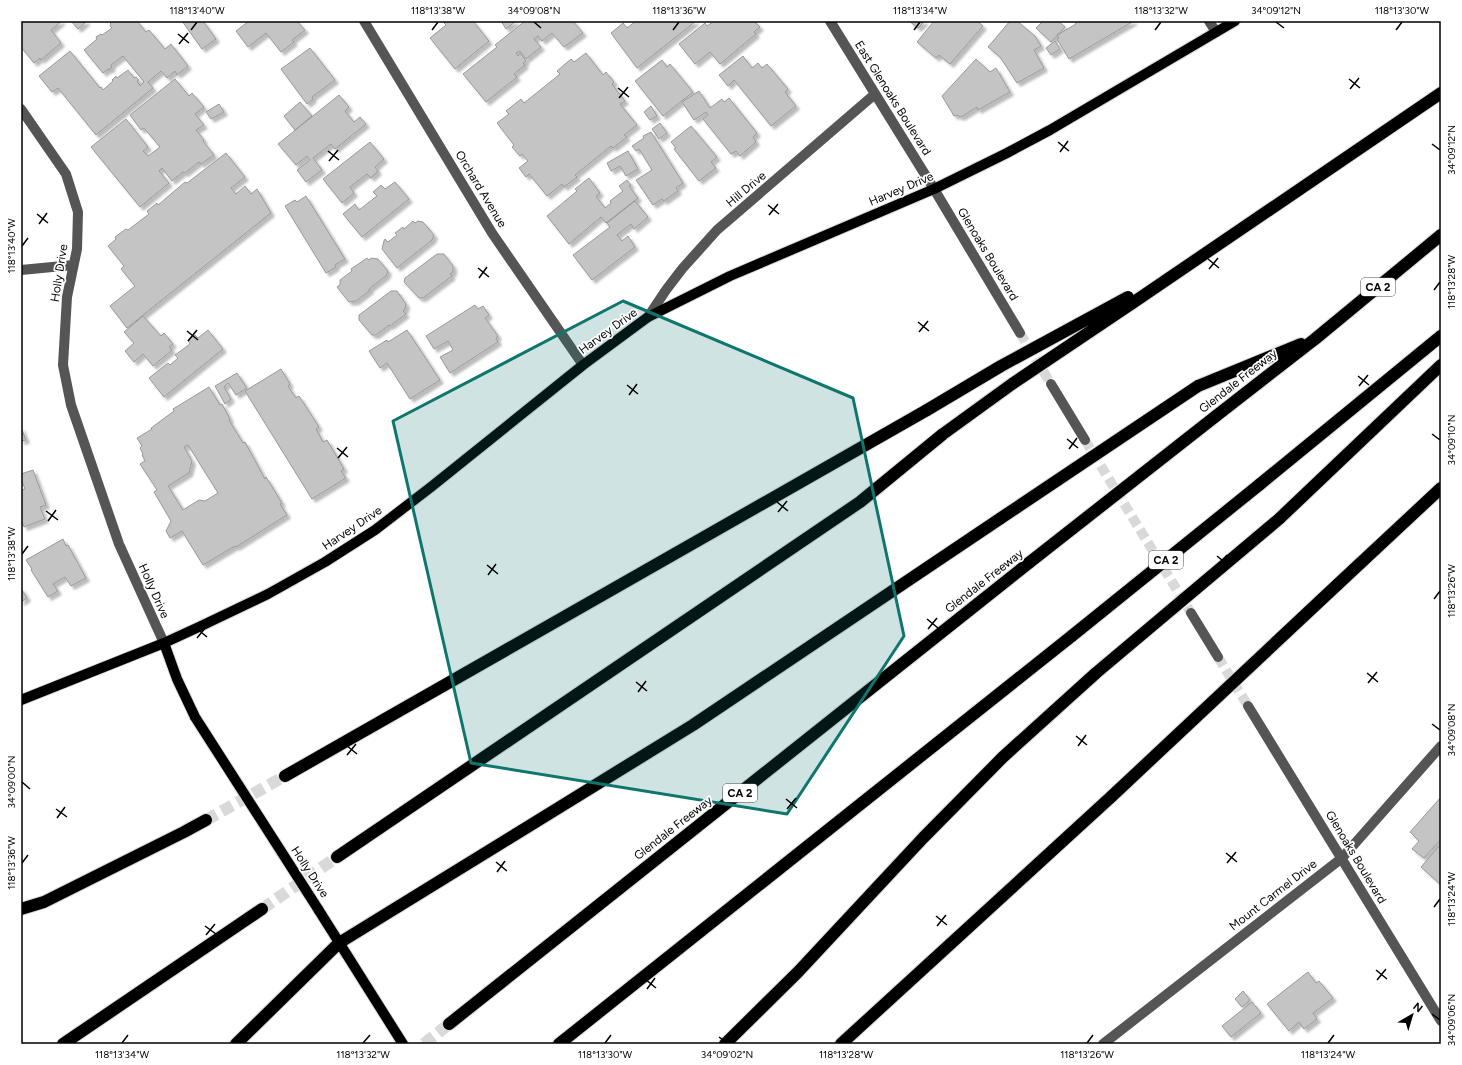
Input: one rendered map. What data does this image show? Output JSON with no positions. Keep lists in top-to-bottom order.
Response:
{
  "streets": {
    "highway": ["CA 2", "Glendale Freeway"],
    "main road": ["Harvey Drive", "Holly Drive"],
    "street": [
      "East Glenoaks Boulevard",
      "Orchard Avenue",
      "Hill Drive",
      "Glenoaks Boulevard",
      "Mount Carmel Drive"
    ]
  },
  "crossings": [
    ["East Glenoaks Boulevard", "Hill Drive"],
    ["East Glenoaks Boulevard", "Harvey Drive"],
    ["East Glenoaks Boulevard", "Glenoaks Boulevard"],
    ["Orchard Avenue", "Harvey Drive"],
    ["Hill Drive", "Harvey Drive"],
    ["Harvey Drive", "Glenoaks Boulevard"],
    ["Harvey Drive", "Holly Drive"],
    ["Glenoaks Boulevard", "Mount Carmel Drive"]
  ],
  "north": "top right",
  "coordinates": [
    "118°13'40\"W",
    "118°13'38\"W",
    "34°09'08\"N",
    "118°13'36\"W",
    "118°13'34\"W",
    "118°13'32\"W",
    "34°09'12\"N",
    "118°13'30\"W",
    "118°13'28\"W",
    "34°09'10\"N",
    "118°13'26\"W",
    "34°09'00\"N",
    "118°13'24\"W",
    "34°09'06\"N",
    "34°09'02\"N"
  ]
}
